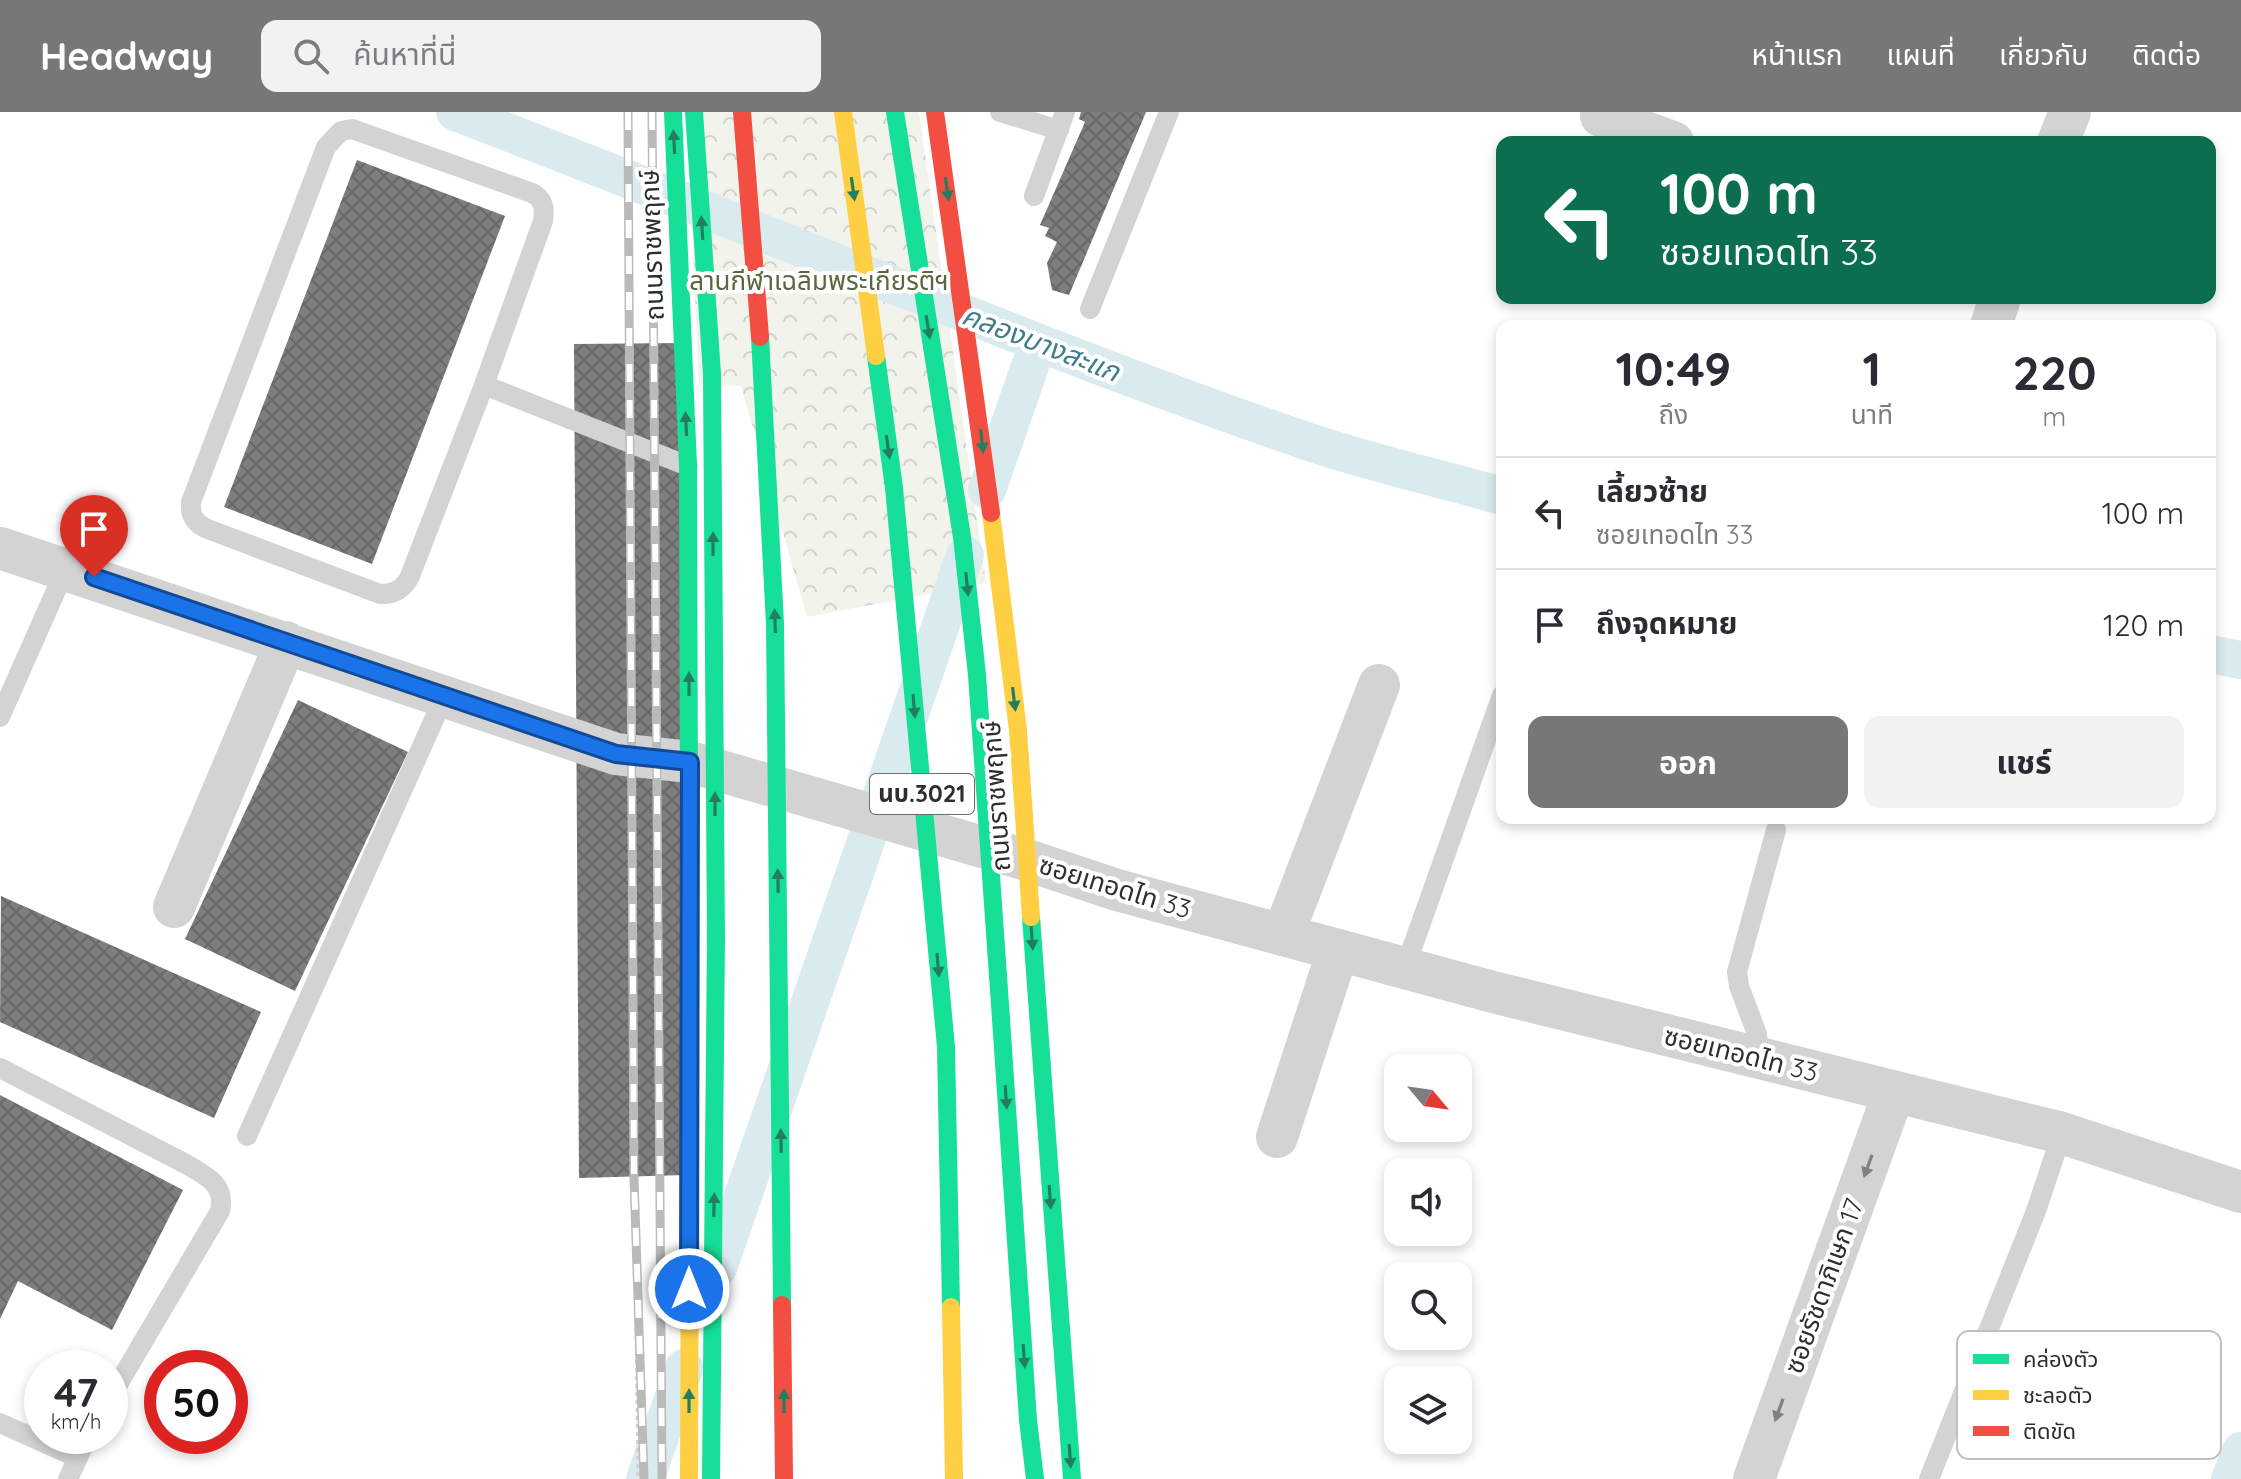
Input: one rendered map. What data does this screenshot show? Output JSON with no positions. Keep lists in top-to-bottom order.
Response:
{
  "streets": {
    "main road": ["ถนนราชพฤกษ์", "นบ.3021"],
    "street": ["ซอยเทอดไท 33", "ซอยรัชดาภิเษก 17"]
  },
  "crossings": [
    ["ถนนราชพฤกษ์", "ซอยเทอดไท 33"],
    ["ซอยเทอดไท 33", "ซอยรัชดาภิเษก 17"]
  ],
  "one_way": ["ซอยรัชดาภิเษก 17"],
  "water": ["คลองบางสะแก"],
  "parks": ["ลานกีฬาเฉลิมพระเกียรติฯ"],
  "legend": ["คล่องตัว", "ชะลอตัว", "ติดขัด"],
  "north": "bottom right",
  "page": {
    "header": "Headway",
    "search": "ค้นหาที่นี่",
    "nav": [
      "หน้าแรก",
      "แผนที่",
      "เกี่ยวกับ",
      "ติดต่อ"
    ],
    "turn": ["100 m", "ซอยเทอดไท 33"],
    "eta": [
      "10:49",
      "ถึง",
      "1",
      "นาที",
      "220",
      "m"
    ],
    "list": [
      {
        "name": "เลี้ยวซ้าย",
        "note": "ซอยเทอดไท 33",
        "value": "100 m"
      },
      {
        "name": "ถึงจุดหมาย",
        "value": "120 m"
      }
    ],
    "buttons": ["ออก", "แชร์"],
    "speed": "47 km/h",
    "limit": "50"
  }
}
